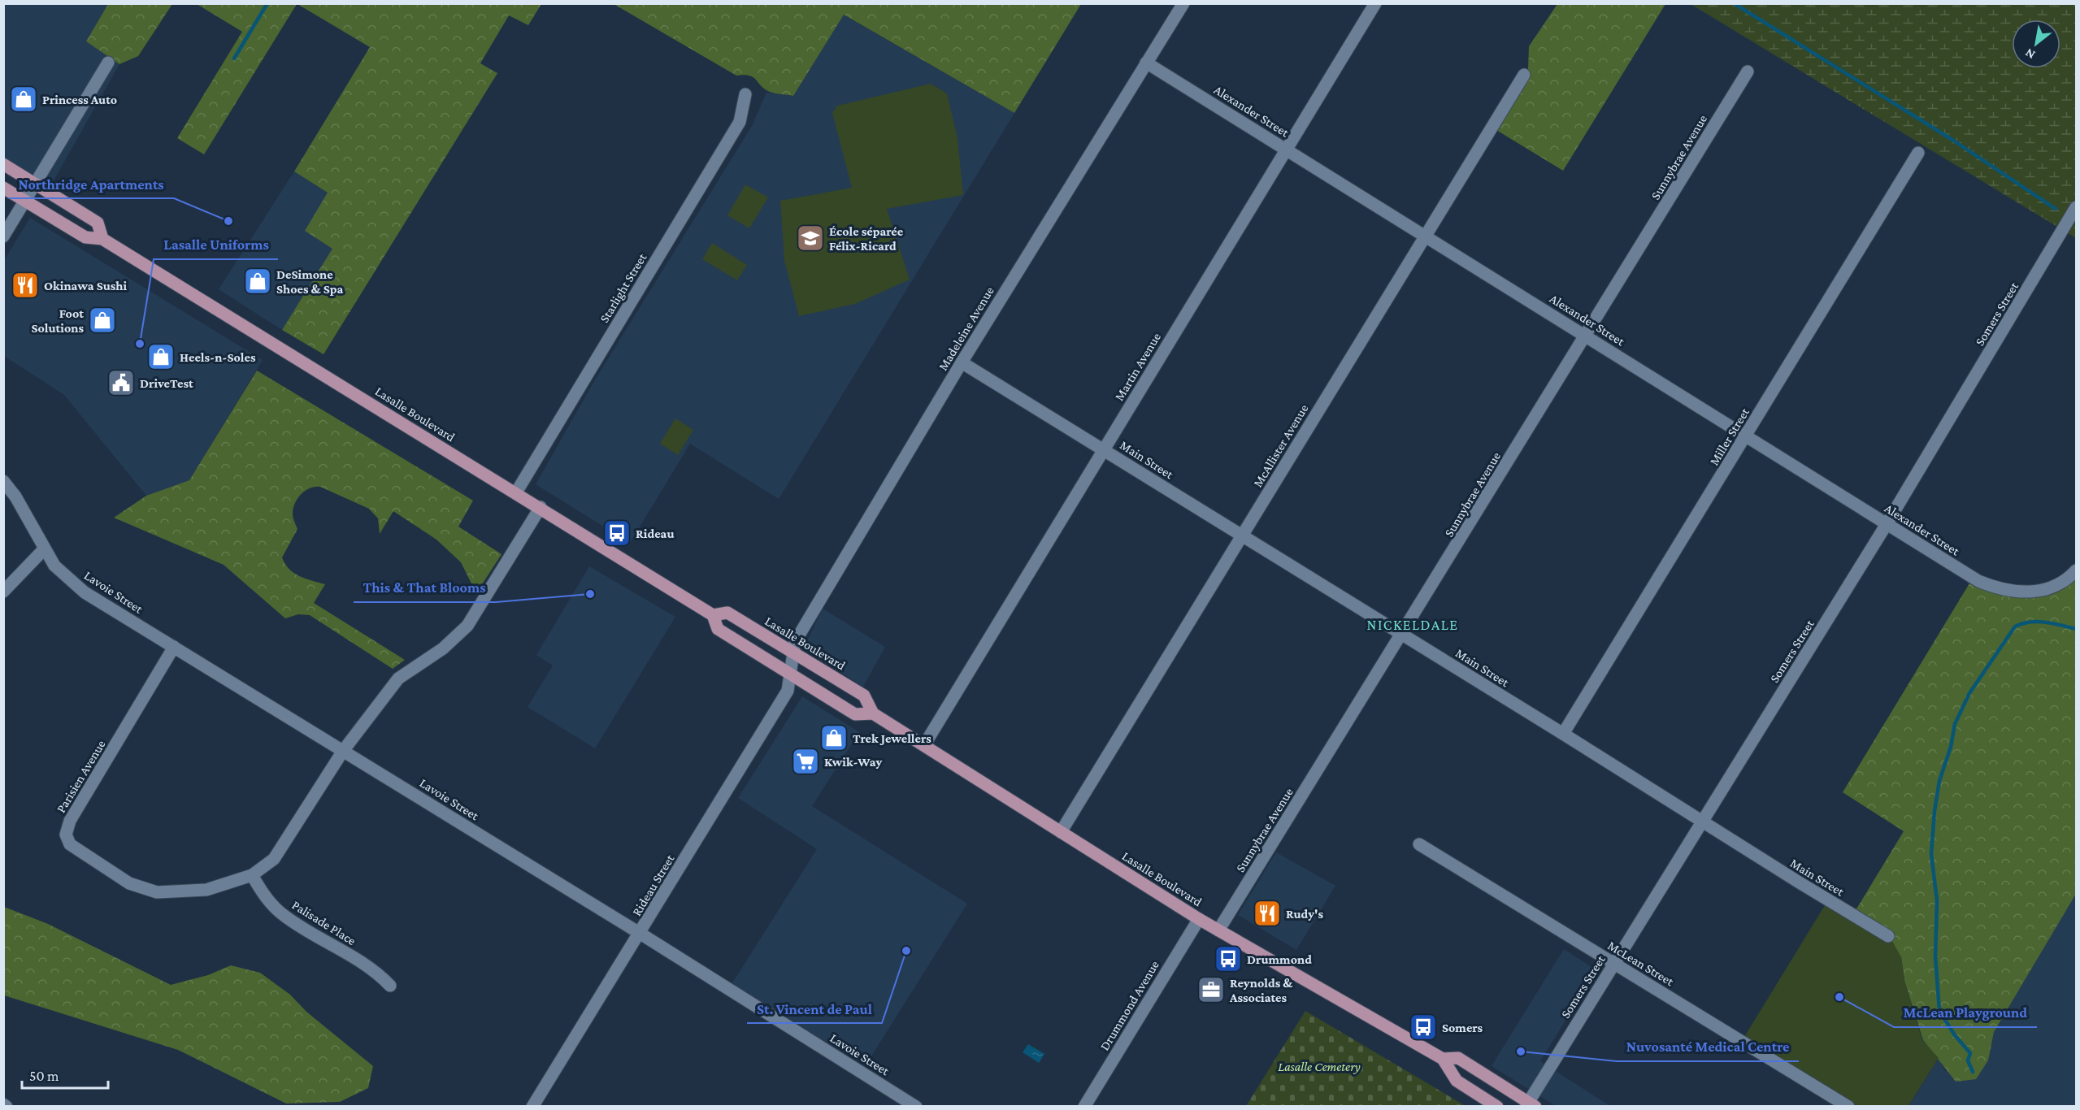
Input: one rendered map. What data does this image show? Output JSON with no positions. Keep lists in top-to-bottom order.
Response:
{
  "streets": {
    "main road": ["Lasalle Boulevard"],
    "street": [
      "Alexander Street",
      "Sunnybrae Avenue",
      "Starlight Street",
      "Somers Street",
      "Madeleine Avenue",
      "Martin Avenue",
      "Miller Street",
      "McAllister Avenue",
      "Main Street",
      "Lavoie Street",
      "Parisien Avenue",
      "Rideau Street",
      "Palisade Place",
      "McLean Street",
      "Drummond Avenue"
    ]
  },
  "crossings": [
    ["Alexander Street", "Sunnybrae Avenue"],
    ["Alexander Street", "Somers Street"],
    ["Alexander Street", "Madeleine Avenue"],
    ["Alexander Street", "Martin Avenue"],
    ["Alexander Street", "Miller Street"],
    ["Alexander Street", "McAllister Avenue"],
    ["Sunnybrae Avenue", "Lasalle Boulevard"],
    ["Sunnybrae Avenue", "Main Street"],
    ["Starlight Street", "Lasalle Boulevard"],
    ["Somers Street", "Lasalle Boulevard"],
    ["Somers Street", "Main Street"],
    ["Somers Street", "McLean Street"],
    ["Madeleine Avenue", "Lasalle Boulevard"],
    ["Madeleine Avenue", "Main Street"],
    ["Madeleine Avenue", "Rideau Street"],
    ["Martin Avenue", "Lasalle Boulevard"],
    ["Martin Avenue", "Main Street"],
    ["Lasalle Boulevard", "McAllister Avenue"],
    ["Lasalle Boulevard", "Parisien Avenue"],
    ["Lasalle Boulevard", "Rideau Street"],
    ["Lasalle Boulevard", "Drummond Avenue"],
    ["Miller Street", "Main Street"],
    ["McAllister Avenue", "Main Street"],
    ["Lavoie Street", "Parisien Avenue"],
    ["Lavoie Street", "Rideau Street"],
    ["Parisien Avenue", "Palisade Place"]
  ],
  "districts": ["NICKELDALE"],
  "parks": ["Lasalle Cemetery"],
  "places": {
    "shop": [
      "Princess Auto",
      "DeSimone Shoes & Spa",
      "Foot Solutions",
      "Heels-n-Soles",
      "Trek Jewellers"
    ],
    "other": [
      "Northridge Apartments",
      "Lasalle Uniforms",
      "This & That Blooms",
      "St. Vincent de Paul",
      "McLean Playground",
      "Nuvosanté Medical Centre"
    ],
    "school or university": ["École séparée Félix-Ricard"],
    "restaurant": ["Okinawa Sushi", "Rudy's"],
    "public building": ["DriveTest"],
    "bus stop": ["Rideau", "Drummond", "Somers"],
    "supermarket": ["Kwik-Way"],
    "office": ["Reynolds & Associates"]
  },
  "scale_bar": "50 m",
  "north": "bottom left"
}
